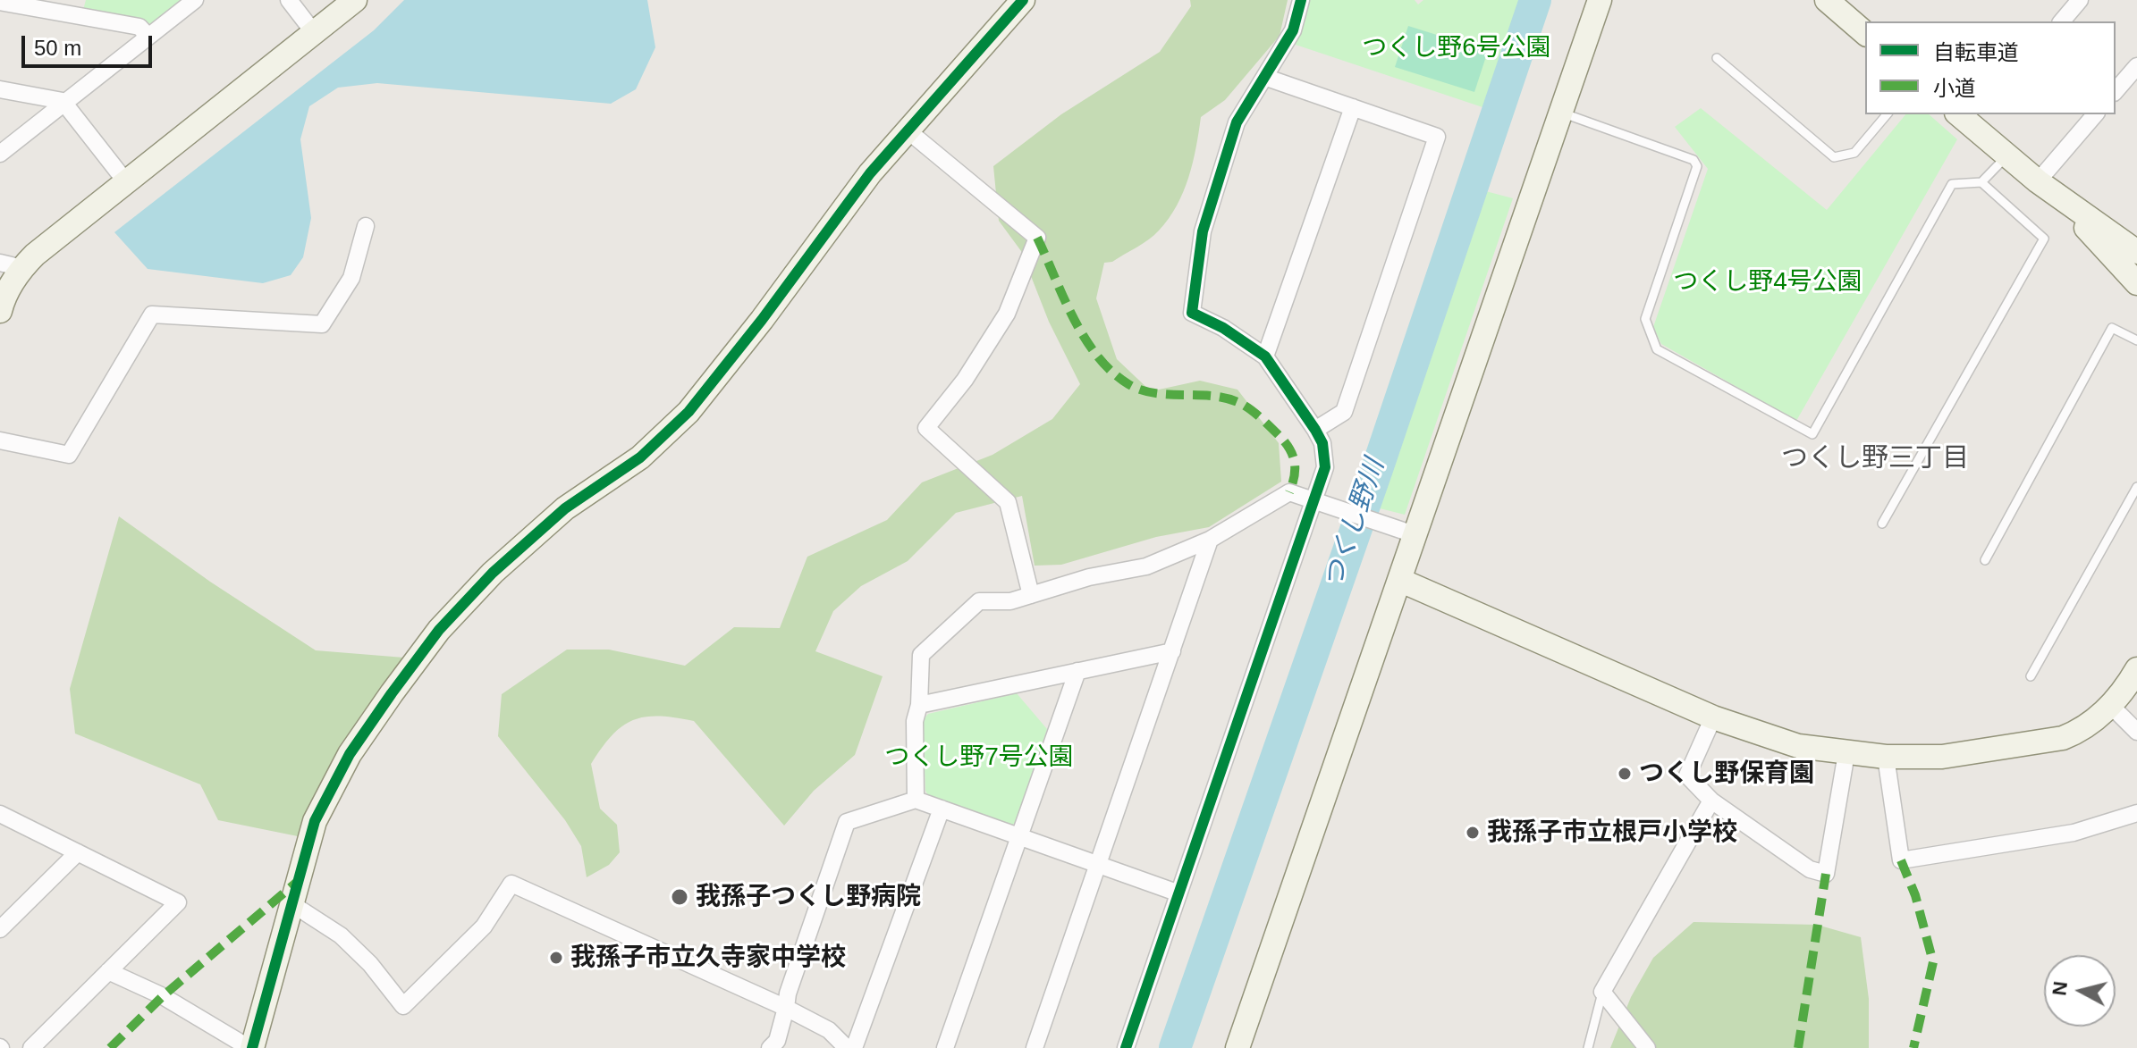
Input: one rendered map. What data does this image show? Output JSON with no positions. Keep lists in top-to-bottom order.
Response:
{
  "districts": ["つくし野三丁目"],
  "water": ["つくし野川"],
  "parks": ["つくし野6号公園", "つくし野4号公園", "つくし野7号公園"],
  "places": [
    "つくし野保育園",
    "我孫子市立根戸小学校",
    "我孫子つくし野病院",
    "我孫子市立久寺家中学校"
  ],
  "legend": ["自転車道", "小道"],
  "scale_bar": "50 m",
  "north": "left"
}
